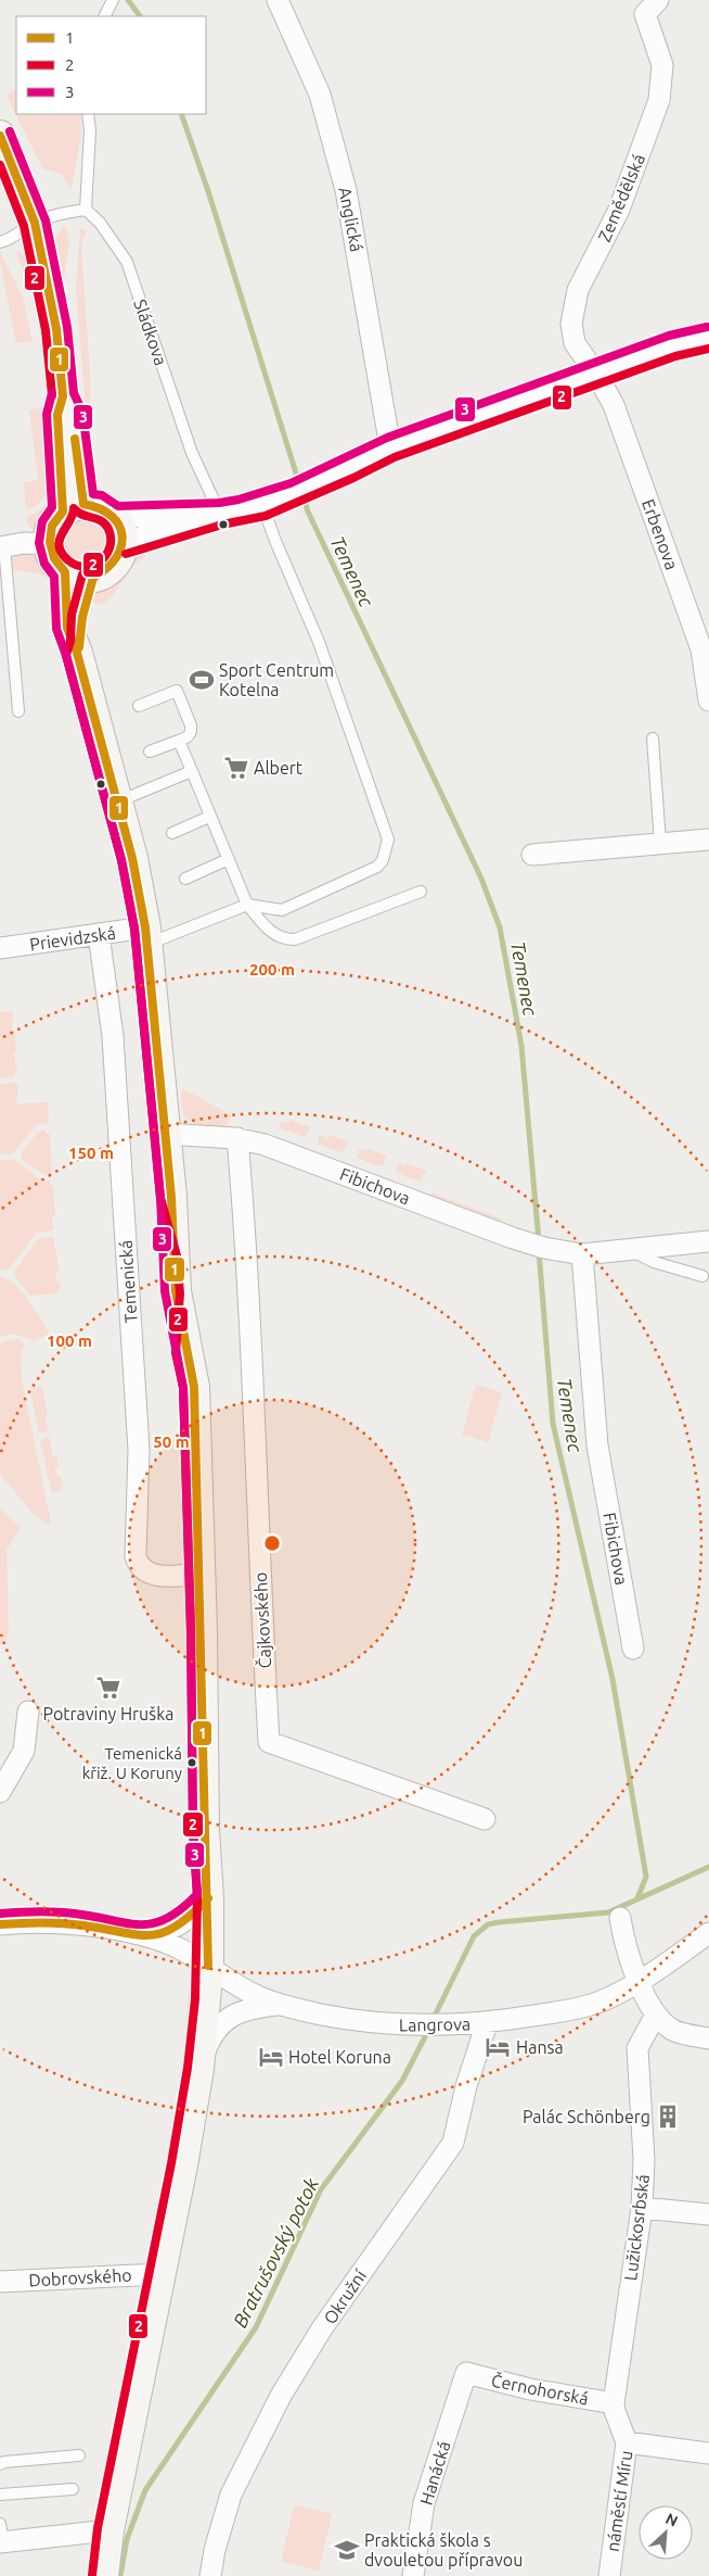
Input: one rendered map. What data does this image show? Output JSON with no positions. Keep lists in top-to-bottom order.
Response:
{
  "streets": {
    "street": [
      "Zemědělská",
      "Anglická",
      "Erbenova",
      "Prievidzská",
      "Fibichova",
      "Temenická",
      "Čajkovského",
      "Langrova",
      "Lužickosrbská",
      "Dobrovského",
      "Okružní",
      "Černohorská",
      "Hanácká",
      "náměstí Míru"
    ],
    "lane": ["Sládkova"]
  },
  "crossings": [
    ["Zemědělská", "Erbenova"],
    ["Prievidzská", "Temenická"],
    ["Fibichova", "Čajkovského"],
    ["Langrova", "Okružní"],
    ["Lužickosrbská", "Černohorská"],
    ["Lužickosrbská", "náměstí Míru"],
    ["Černohorská", "Hanácká"]
  ],
  "water": ["Temenec", "Bratrušovský potok"],
  "places": {
    "sports": ["Sport Centrum Kotelna"],
    "supermarket": ["Albert", "Potraviny Hruška"],
    "other": ["Temenická křiž. U Koruny"],
    "hotel": ["Hansa", "Hotel Koruna"],
    "building": ["Palác Schönberg"],
    "school or university": ["Praktická škola s dvouletou přípravou"]
  },
  "lines": ["transit line 3", "transit line 1", "transit line 2"],
  "legend": ["1", "2", "3"],
  "north": "top right",
  "rings": [
    "200 m",
    "150 m",
    "100 m",
    "50 m"
  ]
}
